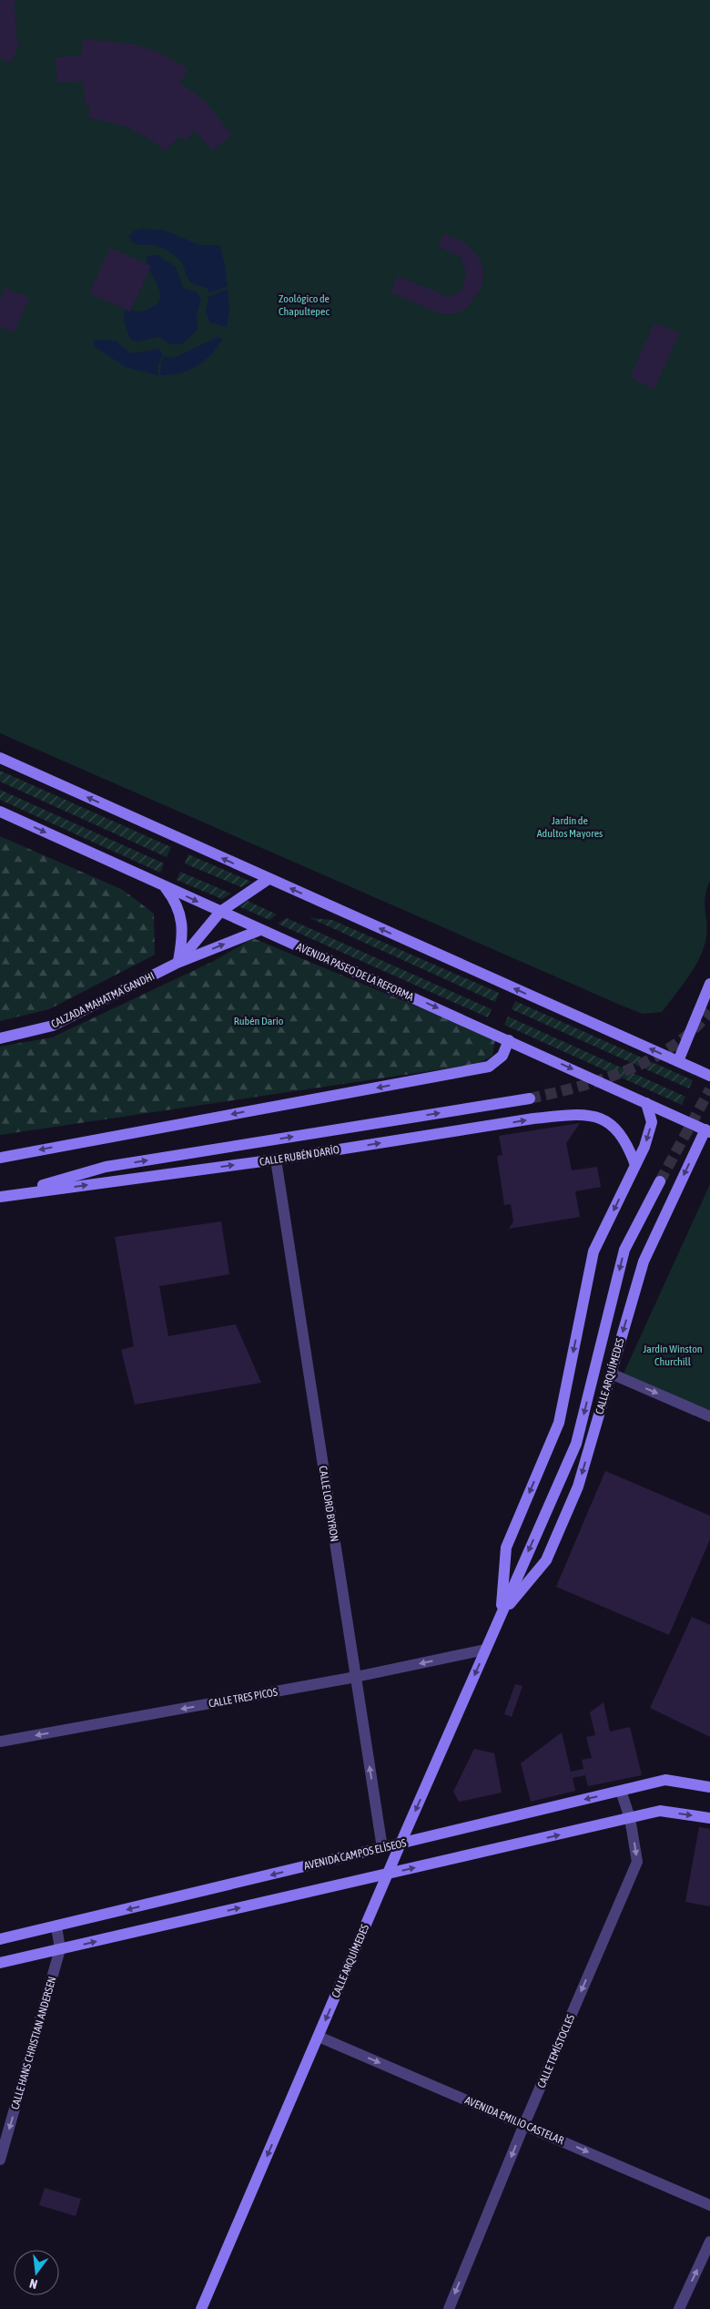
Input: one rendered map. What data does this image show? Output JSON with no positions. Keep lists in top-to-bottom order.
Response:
{
  "streets": {
    "street": [
      "AVENIDA PASEO DE LA REFORMA",
      "CALZADA MAHATMA GANDHI",
      "CALLE RUBÉN DARÍO",
      "CALLE ARQUÍMEDES",
      "CALLE LORD BYRON",
      "CALLE TRES PICOS",
      "AVENIDA CAMPOS ELÍSEOS",
      "CALLE HANS CHRISTIAN ANDERSEN",
      "CALLE TEMÍSTOCLES",
      "AVENIDA EMILIO CASTELAR"
    ]
  },
  "crossings": [
    ["AVENIDA PASEO DE LA REFORMA", "CALZADA MAHATMA GANDHI"],
    ["AVENIDA PASEO DE LA REFORMA", "CALLE ARQUÍMEDES"],
    ["CALLE RUBÉN DARÍO", "CALLE ARQUÍMEDES"],
    ["CALLE RUBÉN DARÍO", "CALLE LORD BYRON"],
    ["CALLE ARQUÍMEDES", "CALLE TRES PICOS"],
    ["CALLE ARQUÍMEDES", "AVENIDA CAMPOS ELÍSEOS"],
    ["CALLE ARQUÍMEDES", "AVENIDA EMILIO CASTELAR"],
    ["CALLE LORD BYRON", "CALLE TRES PICOS"],
    ["CALLE LORD BYRON", "AVENIDA CAMPOS ELÍSEOS"],
    ["AVENIDA CAMPOS ELÍSEOS", "CALLE HANS CHRISTIAN ANDERSEN"],
    ["AVENIDA CAMPOS ELÍSEOS", "CALLE TEMÍSTOCLES"],
    ["CALLE TEMÍSTOCLES", "AVENIDA EMILIO CASTELAR"]
  ],
  "one_way": [
    "CALLE ARQUÍMEDES",
    "CALLE TRES PICOS",
    "CALLE HANS CHRISTIAN ANDERSEN",
    "CALLE TEMÍSTOCLES",
    "AVENIDA EMILIO CASTELAR"
  ],
  "parks": [
    "Zoológico de Chapultepec",
    "Jardín de Adultos Mayores",
    "Rubén Dario",
    "Jardín Winston Churchill"
  ],
  "north": "bottom"
}
